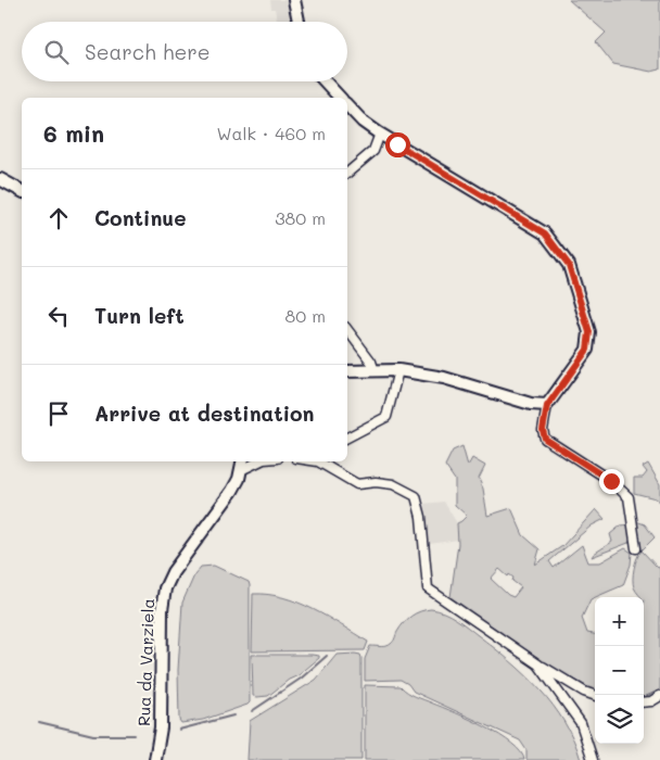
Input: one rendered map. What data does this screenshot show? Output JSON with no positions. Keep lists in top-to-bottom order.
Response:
{
  "streets": {
    "street": ["Rua da Varziela"]
  },
  "page": {
    "search": "Search here",
    "heading": ["6 min", "Walk · 460 m"],
    "list": [
      ["Continue", "380 m"],
      ["Turn left", "80 m"],
      "Arrive at destination"
    ],
    "map_buttons": ["+", "−"]
  }
}
